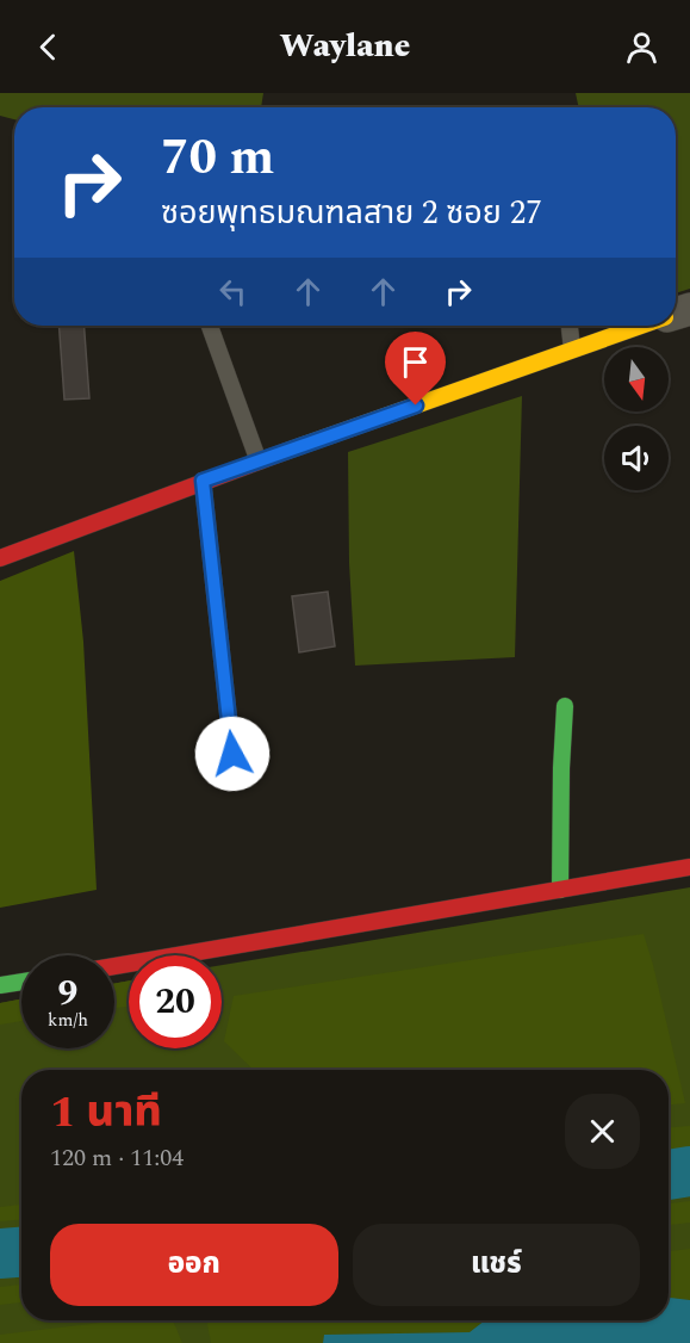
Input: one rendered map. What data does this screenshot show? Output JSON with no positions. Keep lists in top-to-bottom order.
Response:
{
  "north": "bottom",
  "page": {
    "header": "Waylane",
    "turn": ["70 m", "ซอยพุทธมณฑลสาย 2 ซอย 27"],
    "speed": "9 km/h",
    "limit": "20",
    "heading": ["1 นาที", "120 m · 11:04"],
    "buttons": ["ออก", "แชร์"]
  }
}
